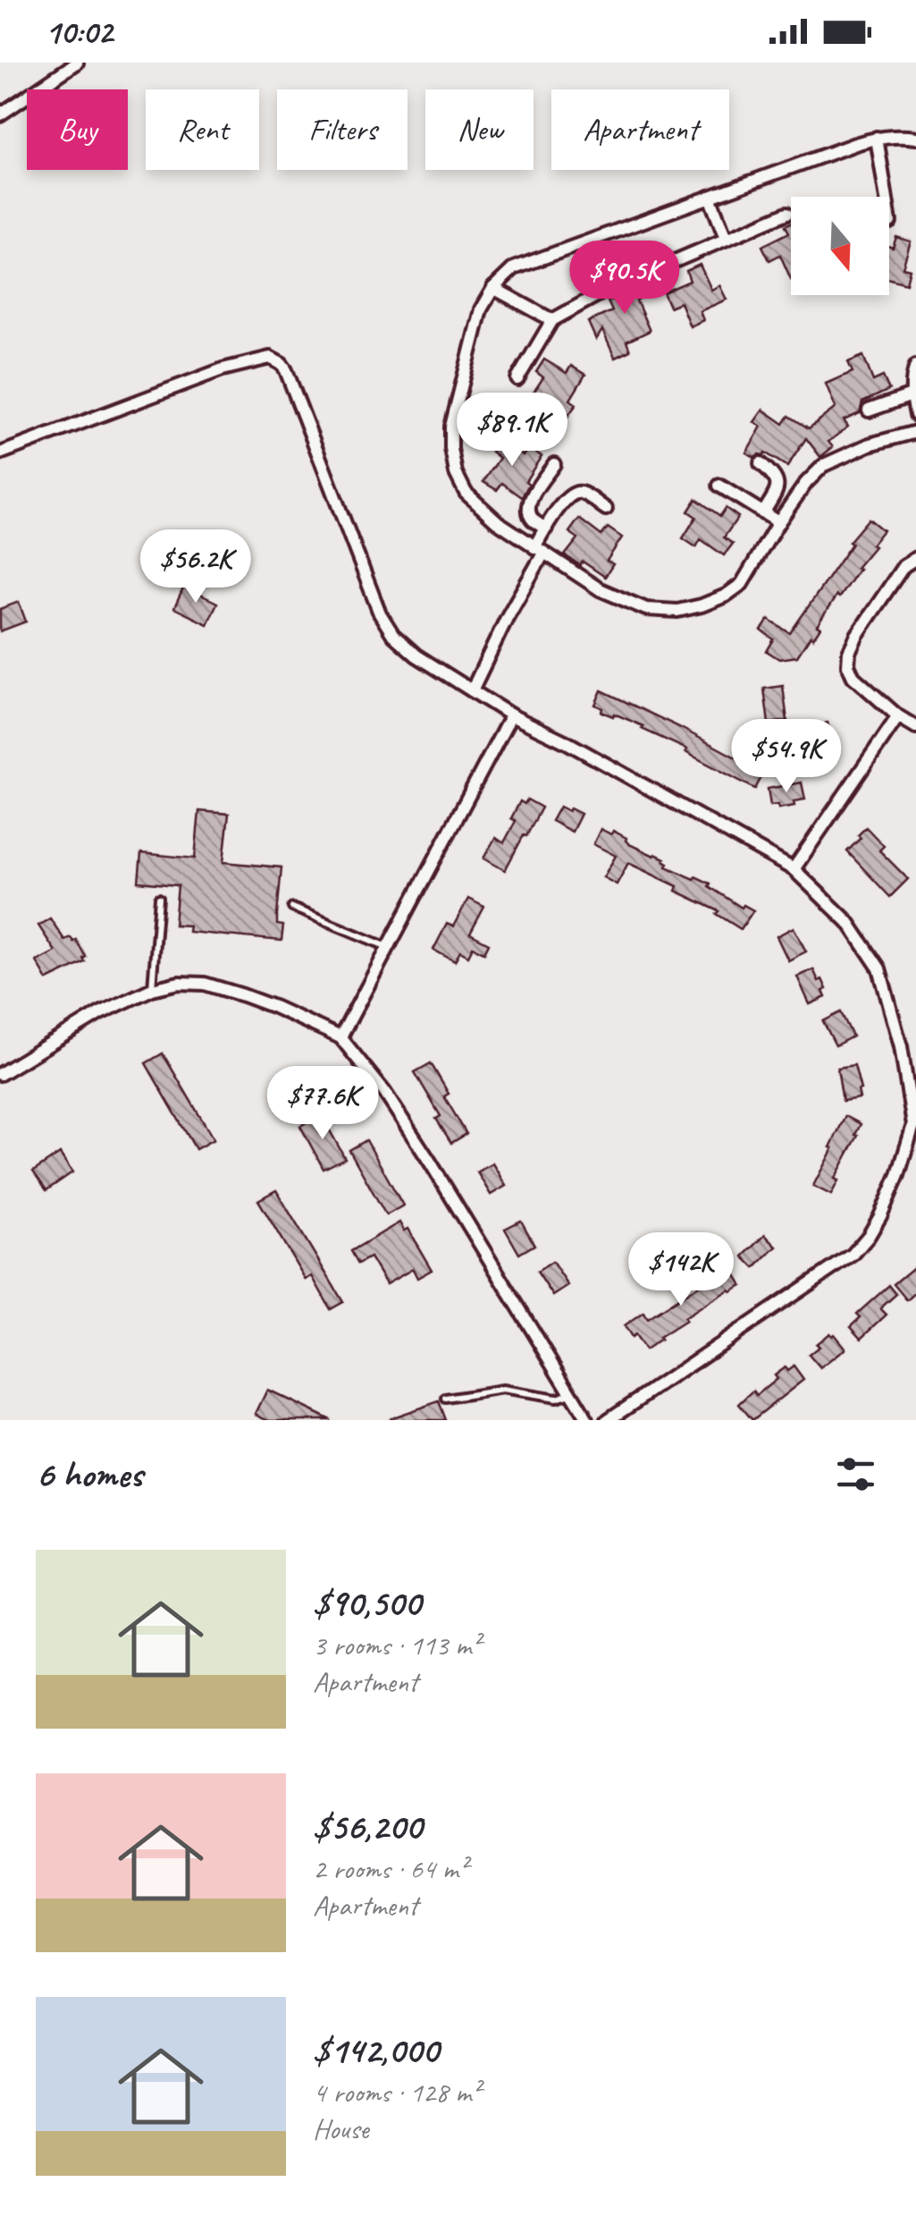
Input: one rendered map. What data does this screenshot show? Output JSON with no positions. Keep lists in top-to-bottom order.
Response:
{
  "north": "bottom",
  "page": {
    "status": "10:02",
    "chip": [
      "Buy",
      "Rent",
      "Filters",
      "New",
      "Apartment"
    ],
    "price": [
      "$90.5K",
      "$89.1K",
      "$56.2K",
      "$54.9K",
      "$77.6K",
      "$142K"
    ],
    "heading": "6 homes",
    "list": [
      {
        "name": "$90,500",
        "note": "3 rooms · 113 m² · Apartment"
      },
      {
        "name": "$56,200",
        "note": "2 rooms · 64 m² · Apartment"
      },
      {
        "name": "$142,000",
        "note": "4 rooms · 128 m² · House"
      }
    ]
  }
}
